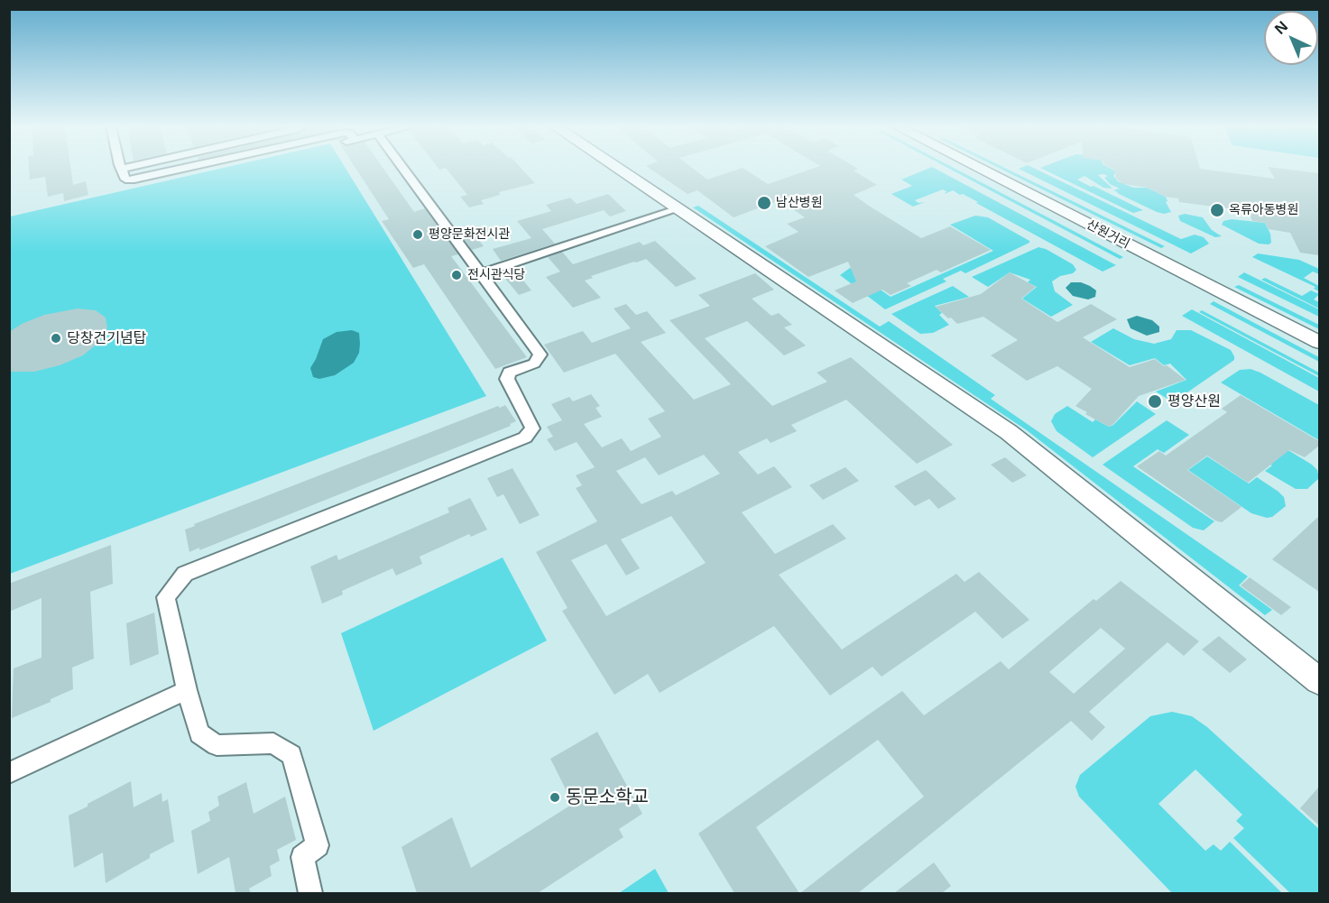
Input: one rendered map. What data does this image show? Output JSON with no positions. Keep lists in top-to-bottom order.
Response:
{
  "streets": {
    "street": ["산원거리"]
  },
  "places": [
    "남산병원",
    "옥류아동병원",
    "평양문화전시관",
    "전시관식당",
    "당창건기념탑",
    "평양산원",
    "동문소학교"
  ],
  "north": "top left"
}
